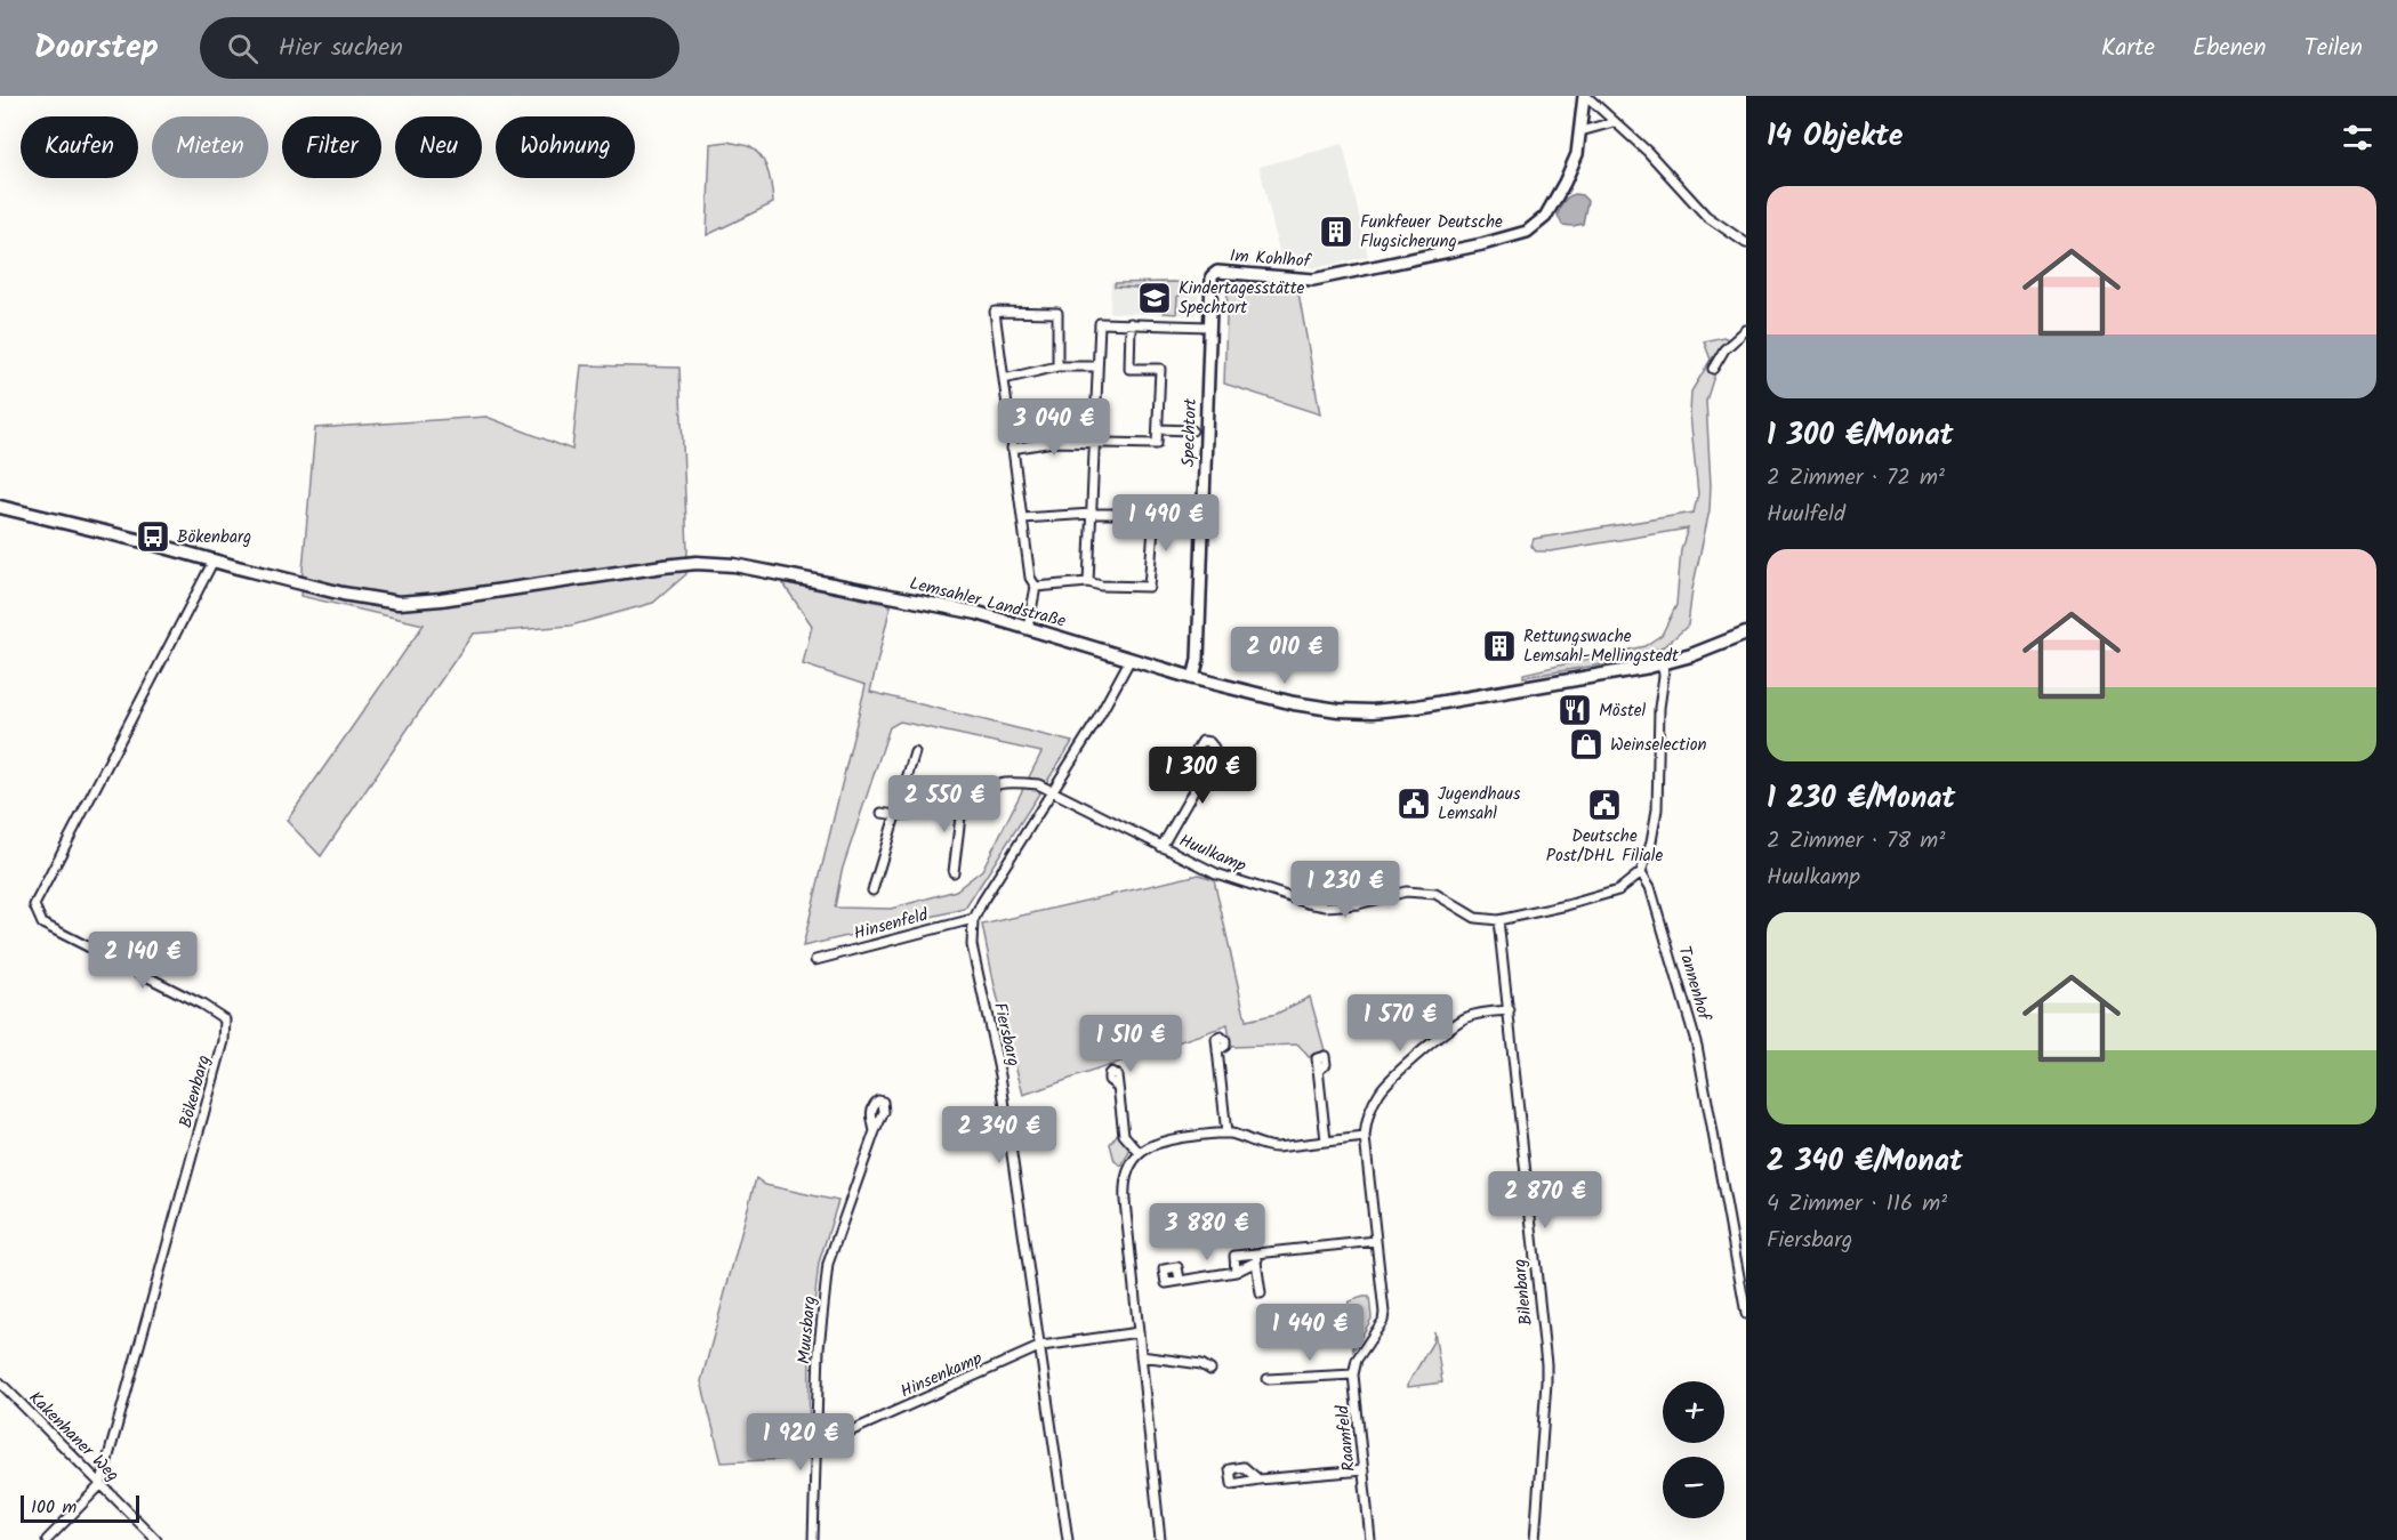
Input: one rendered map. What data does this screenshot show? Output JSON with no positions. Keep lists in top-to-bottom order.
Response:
{
  "streets": {
    "main road": ["Lemsahler Landstraße"],
    "street": [
      "Im Kohlhof",
      "Spechtort",
      "Huulkamp",
      "Hinsenfeld",
      "Tannenhof",
      "Fiersbarg",
      "Bökenbarg",
      "Bilenbarg",
      "Muusbarg",
      "Hinsenkamp",
      "Kakenhaner Weg",
      "Raamfeld"
    ]
  },
  "crossings": [
    ["Im Kohlhof", "Spechtort"],
    ["Spechtort", "Lemsahler Landstraße"],
    ["Lemsahler Landstraße", "Bökenbarg"],
    ["Huulkamp", "Tannenhof"],
    ["Huulkamp", "Bilenbarg"],
    ["Hinsenfeld", "Fiersbarg"],
    ["Fiersbarg", "Hinsenkamp"],
    ["Bökenbarg", "Kakenhaner Weg"],
    ["Muusbarg", "Hinsenkamp"]
  ],
  "places": {
    "building": ["Funkfeuer Deutsche Flugsicherung", "Rettungswache Lemsahl-Mellingstedt"],
    "school or university": ["Kindertagesstätte Spechtort"],
    "bus stop": ["Bökenbarg"],
    "restaurant": ["Möstel"],
    "shop": ["Weinselection"],
    "public building": ["Jugendhaus Lemsahl", "Deutsche Post/DHL Filiale"]
  },
  "scale_bar": "100 m",
  "page": {
    "header": "Doorstep",
    "search": "Hier suchen",
    "nav": ["Karte", "Ebenen", "Teilen"],
    "heading": "14 Objekte",
    "chip": [
      "Kaufen",
      "Mieten",
      "Filter",
      "Neu",
      "Wohnung"
    ],
    "list": [
      {
        "name": "1 300 €/Monat",
        "note": "2 Zimmer · 72 m² · Huulfeld"
      },
      {
        "name": "1 230 €/Monat",
        "note": "2 Zimmer · 78 m² · Huulkamp"
      },
      {
        "name": "2 340 €/Monat",
        "note": "4 Zimmer · 116 m² · Fiersbarg"
      }
    ],
    "price": [
      "3 040 €",
      "1 490 €",
      "2 010 €",
      "1 300 €",
      "2 550 €",
      "1 230 €",
      "2 140 €",
      "1 570 €",
      "1 510 €",
      "2 340 €",
      "2 870 €",
      "3 880 €",
      "1 440 €",
      "1 920 €"
    ],
    "map_buttons": ["+", "−"],
    "scale": "100 m"
  }
}
